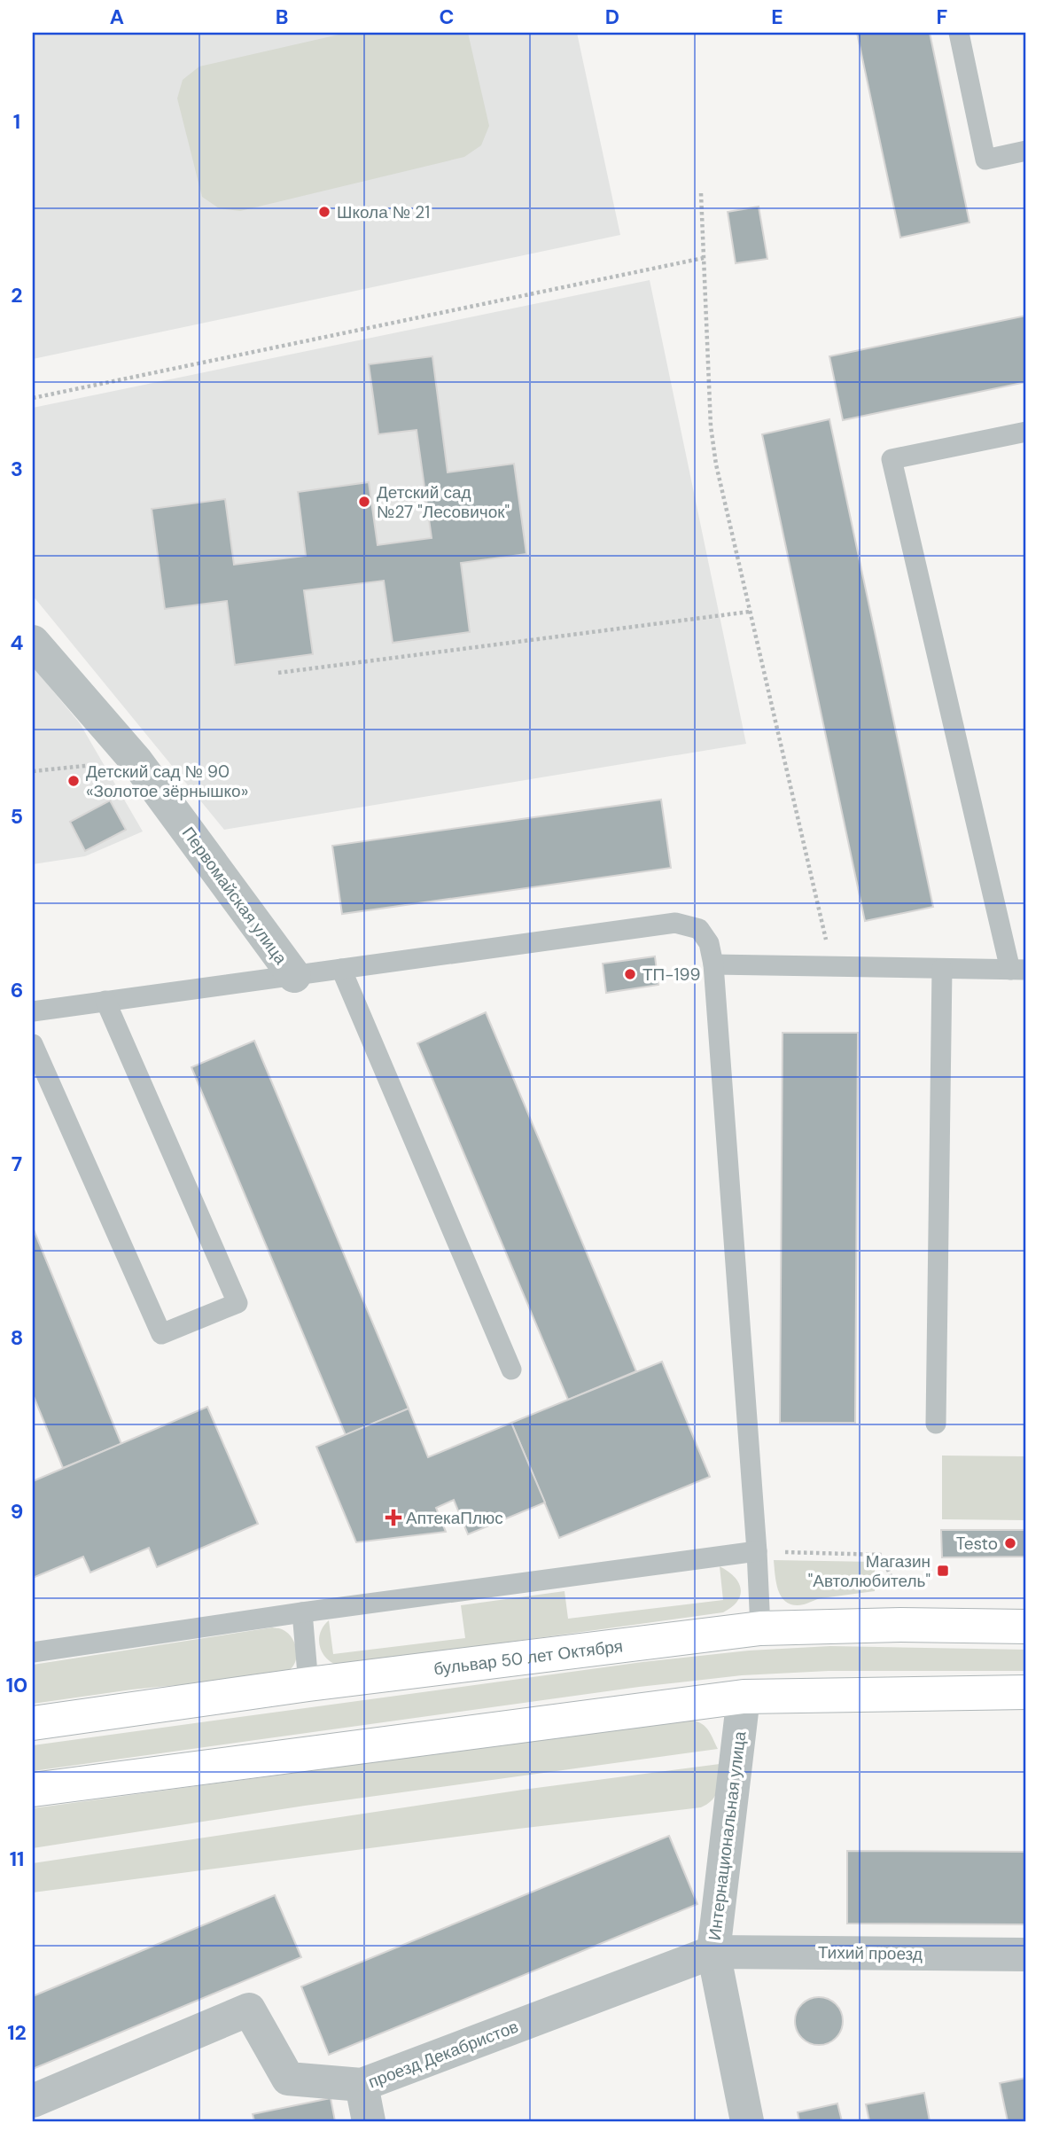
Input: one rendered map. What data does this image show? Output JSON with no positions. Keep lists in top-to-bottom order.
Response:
{
  "streets": {
    "main road": ["бульвар 50 лет Октября"],
    "street": [
      "Первомайская улица",
      "Интернациональная улица",
      "Тихий проезд",
      "проезд Декабристов"
    ]
  },
  "crossings": [
    ["Интернациональная улица", "Тихий проезд"],
    ["Интернациональная улица", "проезд Декабристов"],
    ["Тихий проезд", "проезд Декабристов"]
  ],
  "places": {
    "other": [
      "Школа № 21",
      "Детский сад №27 \"Лесовичок\"",
      "Детский сад № 90 «Золотое зёрнышко»",
      "ТП-199",
      "Testo"
    ],
    "health": ["АптекаПлюс"],
    "transit": ["Магазин \"Автолюбитель\""]
  },
  "grid": {
    "columns": [
      "A",
      "B",
      "C",
      "D",
      "E",
      "F"
    ],
    "rows": [
      "1",
      "2",
      "3",
      "4",
      "5",
      "6",
      "7",
      "8",
      "9",
      "10",
      "11",
      "12"
    ]
  }
}
